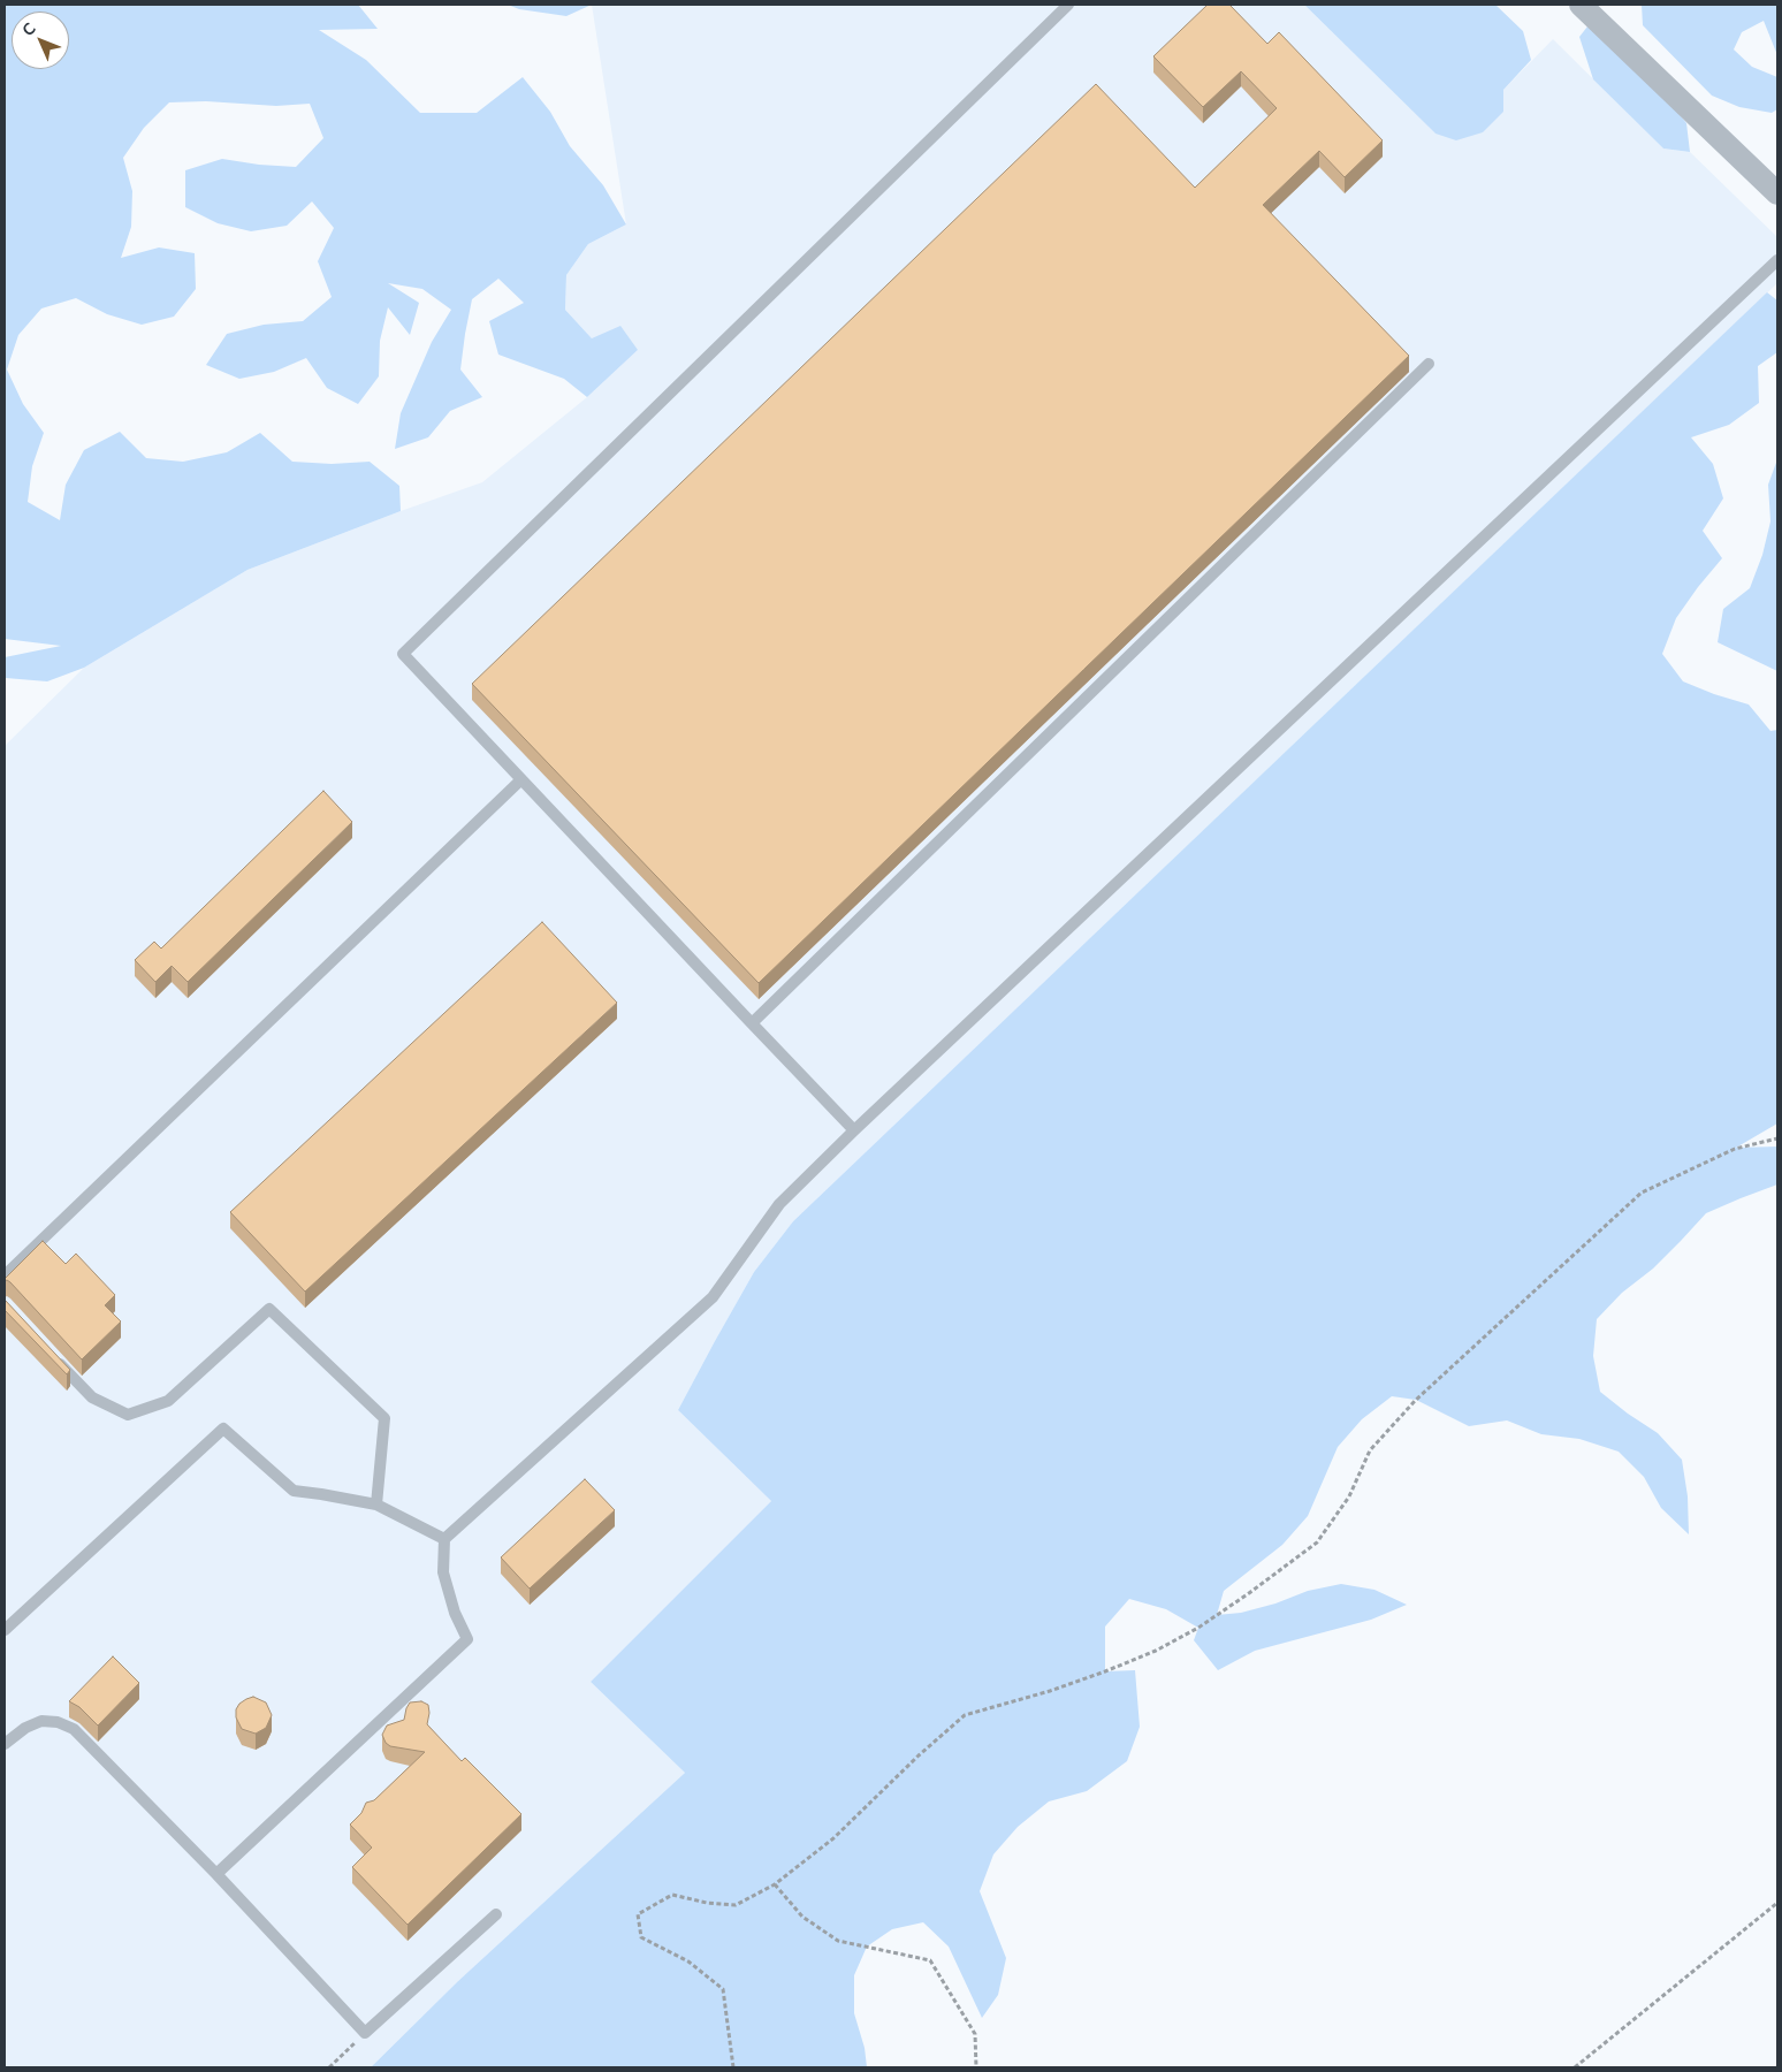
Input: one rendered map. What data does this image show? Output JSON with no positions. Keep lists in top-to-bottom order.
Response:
{
  "north": "top left"
}
